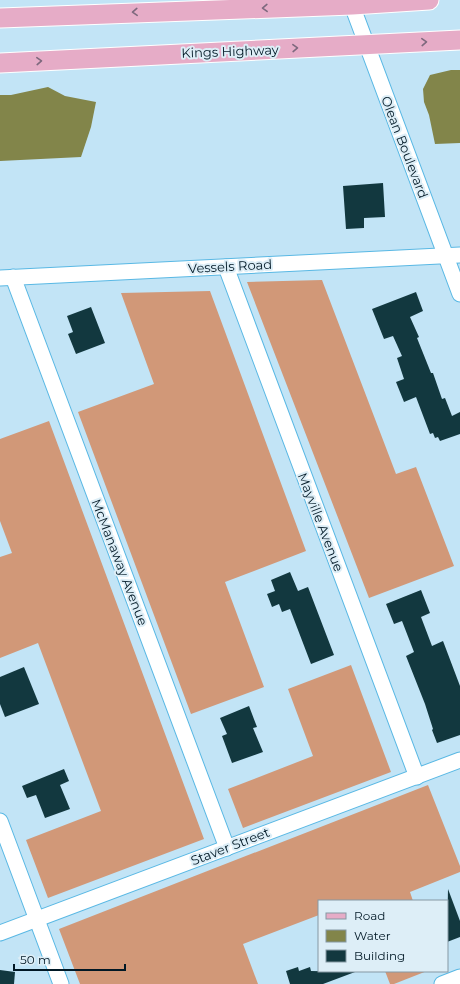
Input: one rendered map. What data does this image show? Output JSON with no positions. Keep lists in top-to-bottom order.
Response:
{
  "streets": {
    "main road": ["Kings Highway"],
    "street": [
      "Olean Boulevard",
      "Vessels Road",
      "Mayville Avenue",
      "McManaway Avenue",
      "Staver Street"
    ]
  },
  "crossings": [
    ["Kings Highway", "Olean Boulevard"],
    ["Olean Boulevard", "Vessels Road"],
    ["Vessels Road", "Mayville Avenue"],
    ["Vessels Road", "McManaway Avenue"],
    ["Mayville Avenue", "Staver Street"],
    ["McManaway Avenue", "Staver Street"]
  ],
  "legend": ["Road", "Water", "Building"],
  "scale_bar": "50 m"
}
